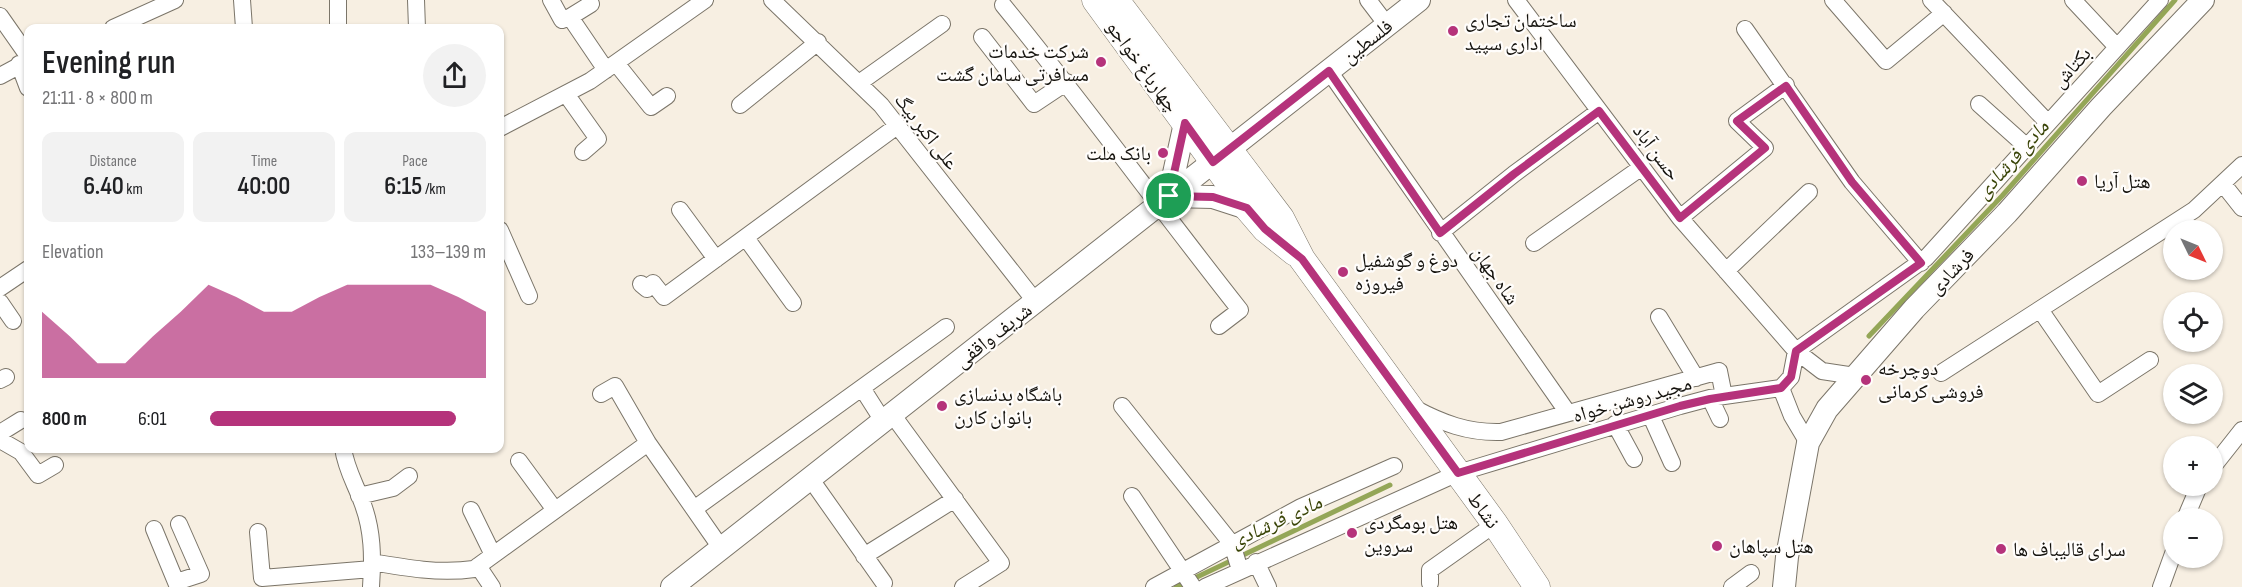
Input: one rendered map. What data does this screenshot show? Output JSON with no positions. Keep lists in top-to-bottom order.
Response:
{
  "streets": {
    "main road": [
      "فلسطین",
      "چهارباغ خواجو",
      "فرشادی",
      "شریف واقفی",
      "نشاط"
    ],
    "street": [
      "بکتاش",
      "علی اکبر بیگ",
      "حسن آباد",
      "شاه جهان",
      "مجید روشن خواه"
    ]
  },
  "crossings": [
    ["فلسطین", "چهارباغ خواجو"],
    ["فلسطین", "شاه جهان"],
    ["فلسطین", "شریف واقفی"],
    ["فلسطین", "نشاط"],
    ["چهارباغ خواجو", "شریف واقفی"],
    ["چهارباغ خواجو", "نشاط"],
    ["بکتاش", "حسن آباد"],
    ["علی اکبر بیگ", "شریف واقفی"],
    ["حسن آباد", "فرشادی"],
    ["شاه جهان", "مجید روشن خواه"],
    ["شریف واقفی", "نشاط"],
    ["مجید روشن خواه", "نشاط"]
  ],
  "water": ["مادی فرشادی"],
  "places": [
    "ساختمان تجاری اداری سپید",
    "شرکت خدمات مسافرتی سامان گشت",
    "بانک ملت",
    "هتل آریا",
    "دوغ و گوشفیل فیروزه",
    "دوچرخه فروشی کرمانی",
    "باشگاه بدنسازی بانوان کارن",
    "هتل بومگردی سروین",
    "هتل سپاهان",
    "سرای قالیباف ها"
  ],
  "north": "bottom right",
  "page": {
    "heading": ["Evening run", "21:11 · 8 × 800 m"],
    "stats": [
      ["Distance", "6.40 km"],
      ["Time", "40:00"],
      ["Pace", "6:15 /km"]
    ],
    "map_buttons": ["+", "−"],
    "chart": ["Elevation", "133–139 m"],
    "list": [
      {
        "name": "800 m",
        "note": "6:01"
      }
    ]
  }
}
